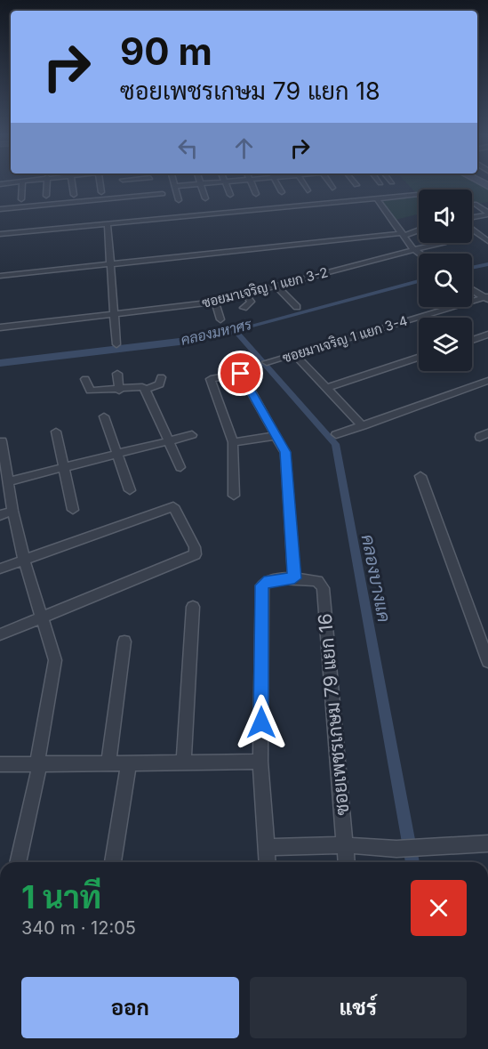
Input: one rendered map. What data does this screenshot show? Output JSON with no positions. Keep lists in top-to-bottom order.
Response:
{
  "streets": {
    "street": ["ซอยมาเจริญ 1 แยก 3-2", "ซอยมาเจริญ 1 แยก 3-4", "ซอยเพชรเกษม 79 แยก 16"]
  },
  "water": ["คลองมหาศร", "คลองบางแค"],
  "page": {
    "turn": ["90 m", "ซอยเพชรเกษม 79 แยก 18"],
    "heading": ["1 นาที", "340 m · 12:05"],
    "buttons": ["ออก", "แชร์"]
  }
}
